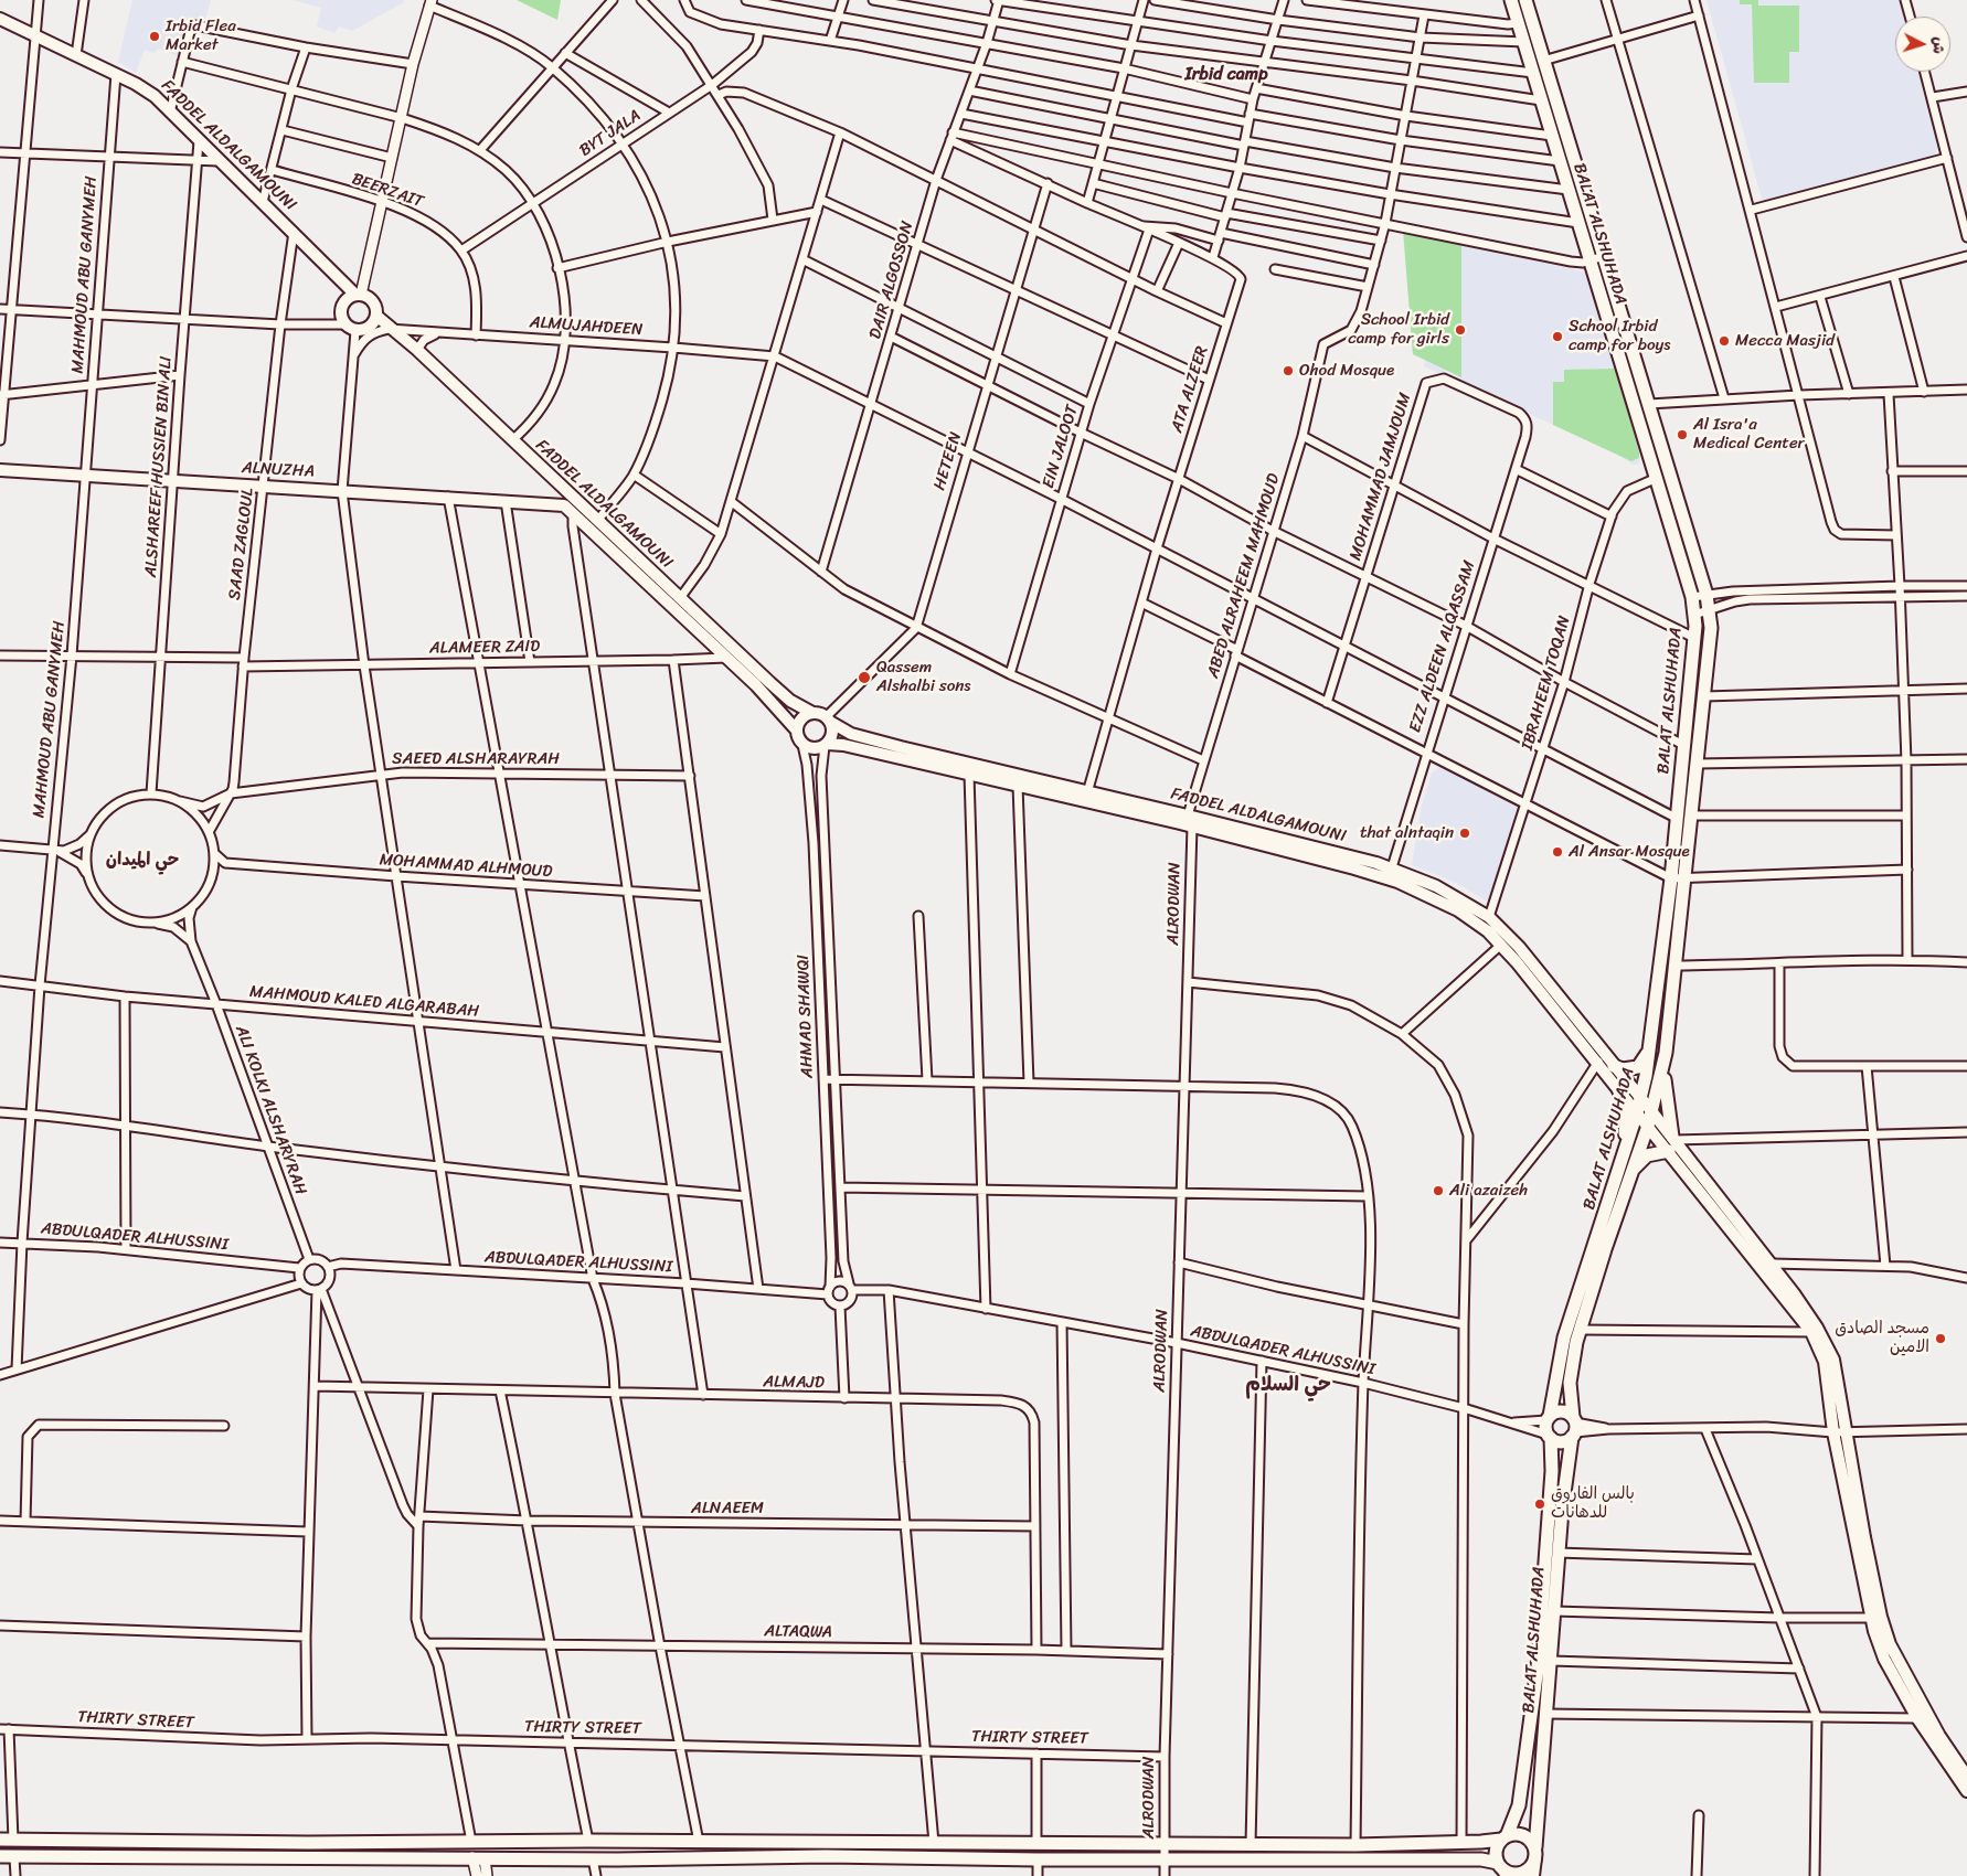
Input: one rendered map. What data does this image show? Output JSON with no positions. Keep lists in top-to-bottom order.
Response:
{
  "streets": {
    "main road": ["FADDEL ALDALGAMOUNI", "BALAT ALSHUHADA", "ALNUZHA"],
    "street": [
      "BYT JALA",
      "BEERZAIT",
      "MAHMOUD ABU GANYMEH",
      "DAIR ALGOSSON",
      "ALMUJAHDEEN",
      "ATA ALZEER",
      "EIN JALOOT",
      "HETEEN",
      "ALSHAREEF HUSSIEN BIN ALI",
      "MOHAMMAD JAMJOUM",
      "SAAD ZAGLOUL",
      "ABED ALRAHEEM MAHMOUD",
      "EZZ ALDEEN ALQASSAM",
      "ALAMEER ZAID",
      "IBRAHEEM TOQAN",
      "SAEED ALSHARAYRAH",
      "MOHAMMAD ALHMOUD",
      "ALRODWAN",
      "MAHMOUD KALED ALGARABAH",
      "AHMAD SHAWQI",
      "ALI KOLKI ALSHARYRAH",
      "ABDULQADER ALHUSSINI",
      "ALMAJD",
      "ALNAEEM",
      "ALTAQWA",
      "THIRTY STREET"
    ]
  },
  "crossings": [
    ["BYT JALA", "BEERZAIT"],
    ["FADDEL ALDALGAMOUNI", "BALAT ALSHUHADA"],
    ["FADDEL ALDALGAMOUNI", "MAHMOUD ABU GANYMEH"],
    ["FADDEL ALDALGAMOUNI", "ALMUJAHDEEN"],
    ["FADDEL ALDALGAMOUNI", "ATA ALZEER"],
    ["FADDEL ALDALGAMOUNI", "HETEEN"],
    ["FADDEL ALDALGAMOUNI", "ALSHAREEF HUSSIEN BIN ALI"],
    ["FADDEL ALDALGAMOUNI", "SAAD ZAGLOUL"],
    ["FADDEL ALDALGAMOUNI", "ABED ALRAHEEM MAHMOUD"],
    ["FADDEL ALDALGAMOUNI", "EZZ ALDEEN ALQASSAM"],
    ["FADDEL ALDALGAMOUNI", "IBRAHEEM TOQAN"],
    ["FADDEL ALDALGAMOUNI", "ALRODWAN"],
    ["FADDEL ALDALGAMOUNI", "AHMAD SHAWQI"],
    ["BEERZAIT", "ALMUJAHDEEN"],
    ["BALAT ALSHUHADA", "IBRAHEEM TOQAN"],
    ["BALAT ALSHUHADA", "ABDULQADER ALHUSSINI"],
    ["MAHMOUD ABU GANYMEH", "ALNUZHA"],
    ["MAHMOUD ABU GANYMEH", "MAHMOUD KALED ALGARABAH"],
    ["MAHMOUD ABU GANYMEH", "ABDULQADER ALHUSSINI"],
    ["HETEEN", "AHMAD SHAWQI"],
    ["ALSHAREEF HUSSIEN BIN ALI", "ALNUZHA"],
    ["ALSHAREEF HUSSIEN BIN ALI", "SAAD ZAGLOUL"],
    ["ALSHAREEF HUSSIEN BIN ALI", "ALI KOLKI ALSHARYRAH"],
    ["ALNUZHA", "SAAD ZAGLOUL"],
    ["MOHAMMAD JAMJOUM", "EZZ ALDEEN ALQASSAM"],
    ["SAAD ZAGLOUL", "ALAMEER ZAID"],
    ["SAAD ZAGLOUL", "SAEED ALSHARAYRAH"],
    ["SAAD ZAGLOUL", "ALI KOLKI ALSHARYRAH"],
    ["ABED ALRAHEEM MAHMOUD", "ALRODWAN"],
    ["ALRODWAN", "ABDULQADER ALHUSSINI"],
    ["ALRODWAN", "ALTAQWA"],
    ["ALRODWAN", "THIRTY STREET"],
    ["MAHMOUD KALED ALGARABAH", "ALI KOLKI ALSHARYRAH"],
    ["AHMAD SHAWQI", "ABDULQADER ALHUSSINI"],
    ["ALI KOLKI ALSHARYRAH", "ABDULQADER ALHUSSINI"],
    ["ALMAJD", "ALNAEEM"],
    ["ALMAJD", "ALTAQWA"]
  ],
  "districts": ["Irbid camp", "حي الميدان", "حي السلام"],
  "places": [
    "Irbid Flea Market",
    "School Irbid camp for girls",
    "School Irbid camp for boys",
    "Mecca Masjid",
    "Ohod Mosque",
    "Al Isra'a Medical Center",
    "Qassem Alshalbi sons",
    "that alntaqin",
    "Al Ansar Mosque",
    "Ali azaizeh",
    "مسجد الصادق الامين",
    "بالس الفاروق للدهانات"
  ],
  "north": "right"
}
